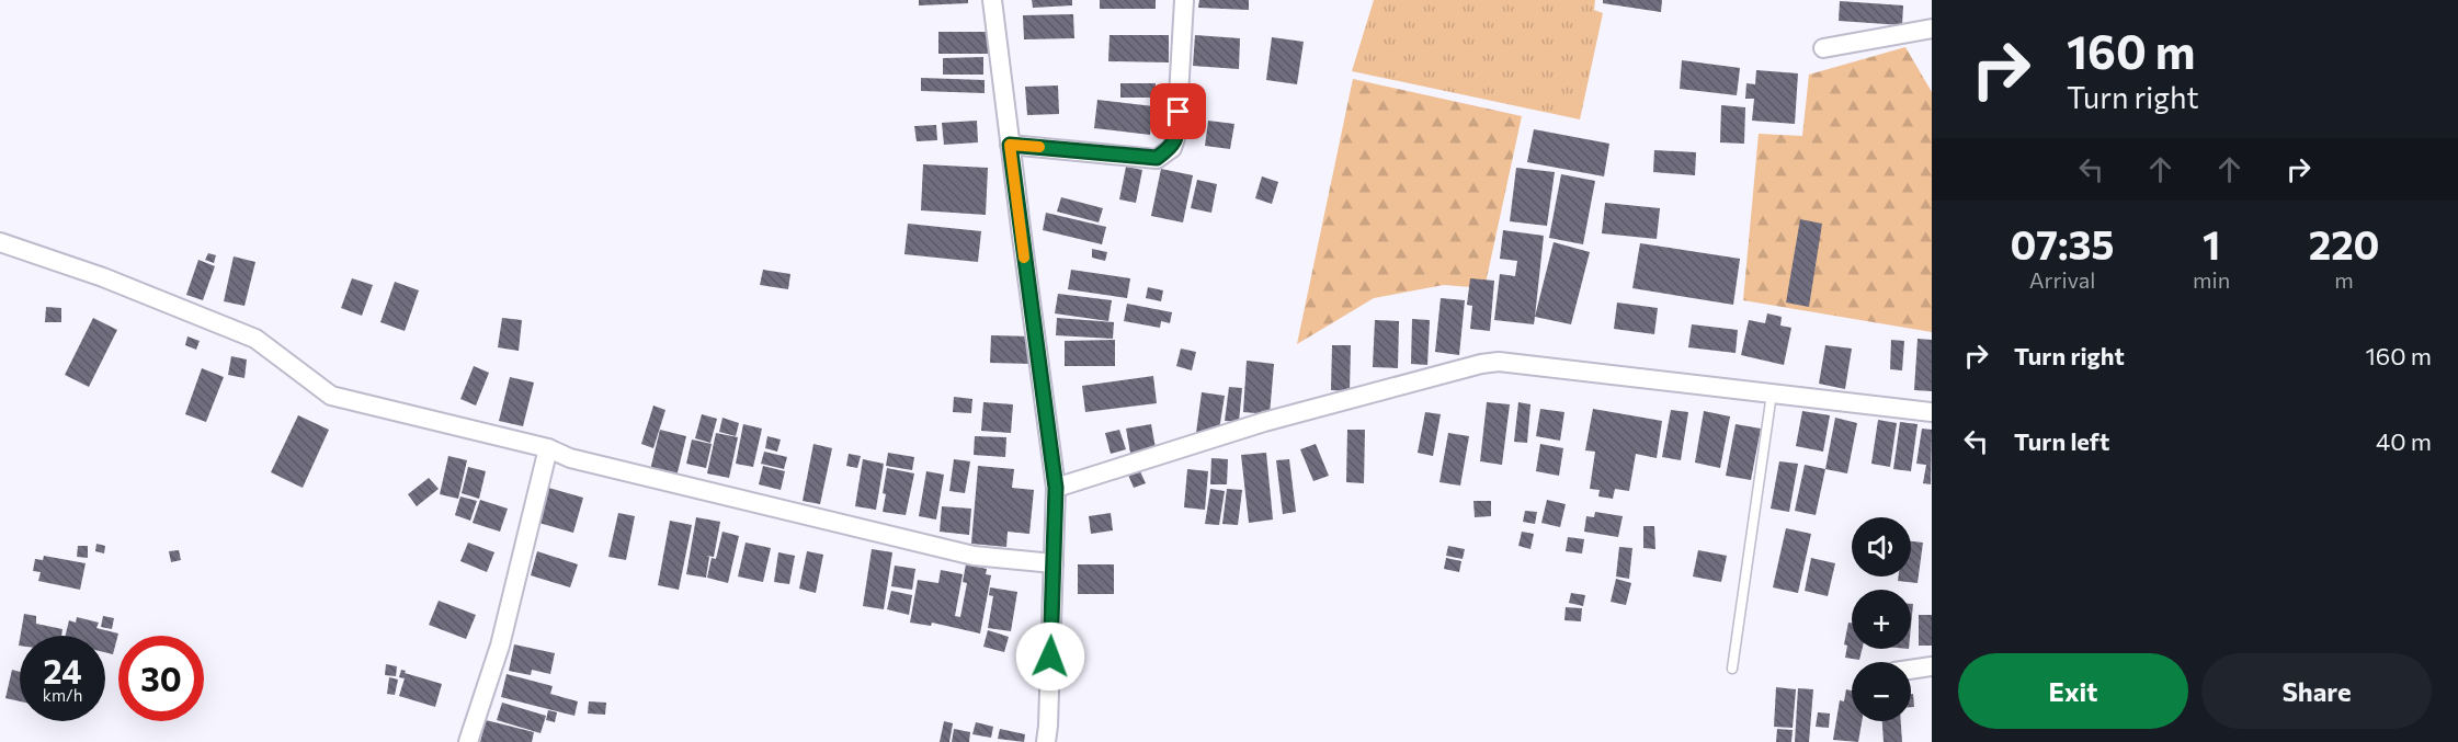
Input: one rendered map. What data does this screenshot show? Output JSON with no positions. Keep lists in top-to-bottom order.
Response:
{
  "page": {
    "turn": ["160 m", "Turn right"],
    "eta": [
      "07:35",
      "Arrival",
      "1",
      "min",
      "220",
      "m"
    ],
    "list": [
      {
        "name": "Turn right",
        "value": "160 m"
      },
      {
        "name": "Turn left",
        "value": "40 m"
      }
    ],
    "map_buttons": ["+", "−"],
    "speed": "24 km/h",
    "limit": "30",
    "buttons": ["Exit", "Share"]
  }
}
